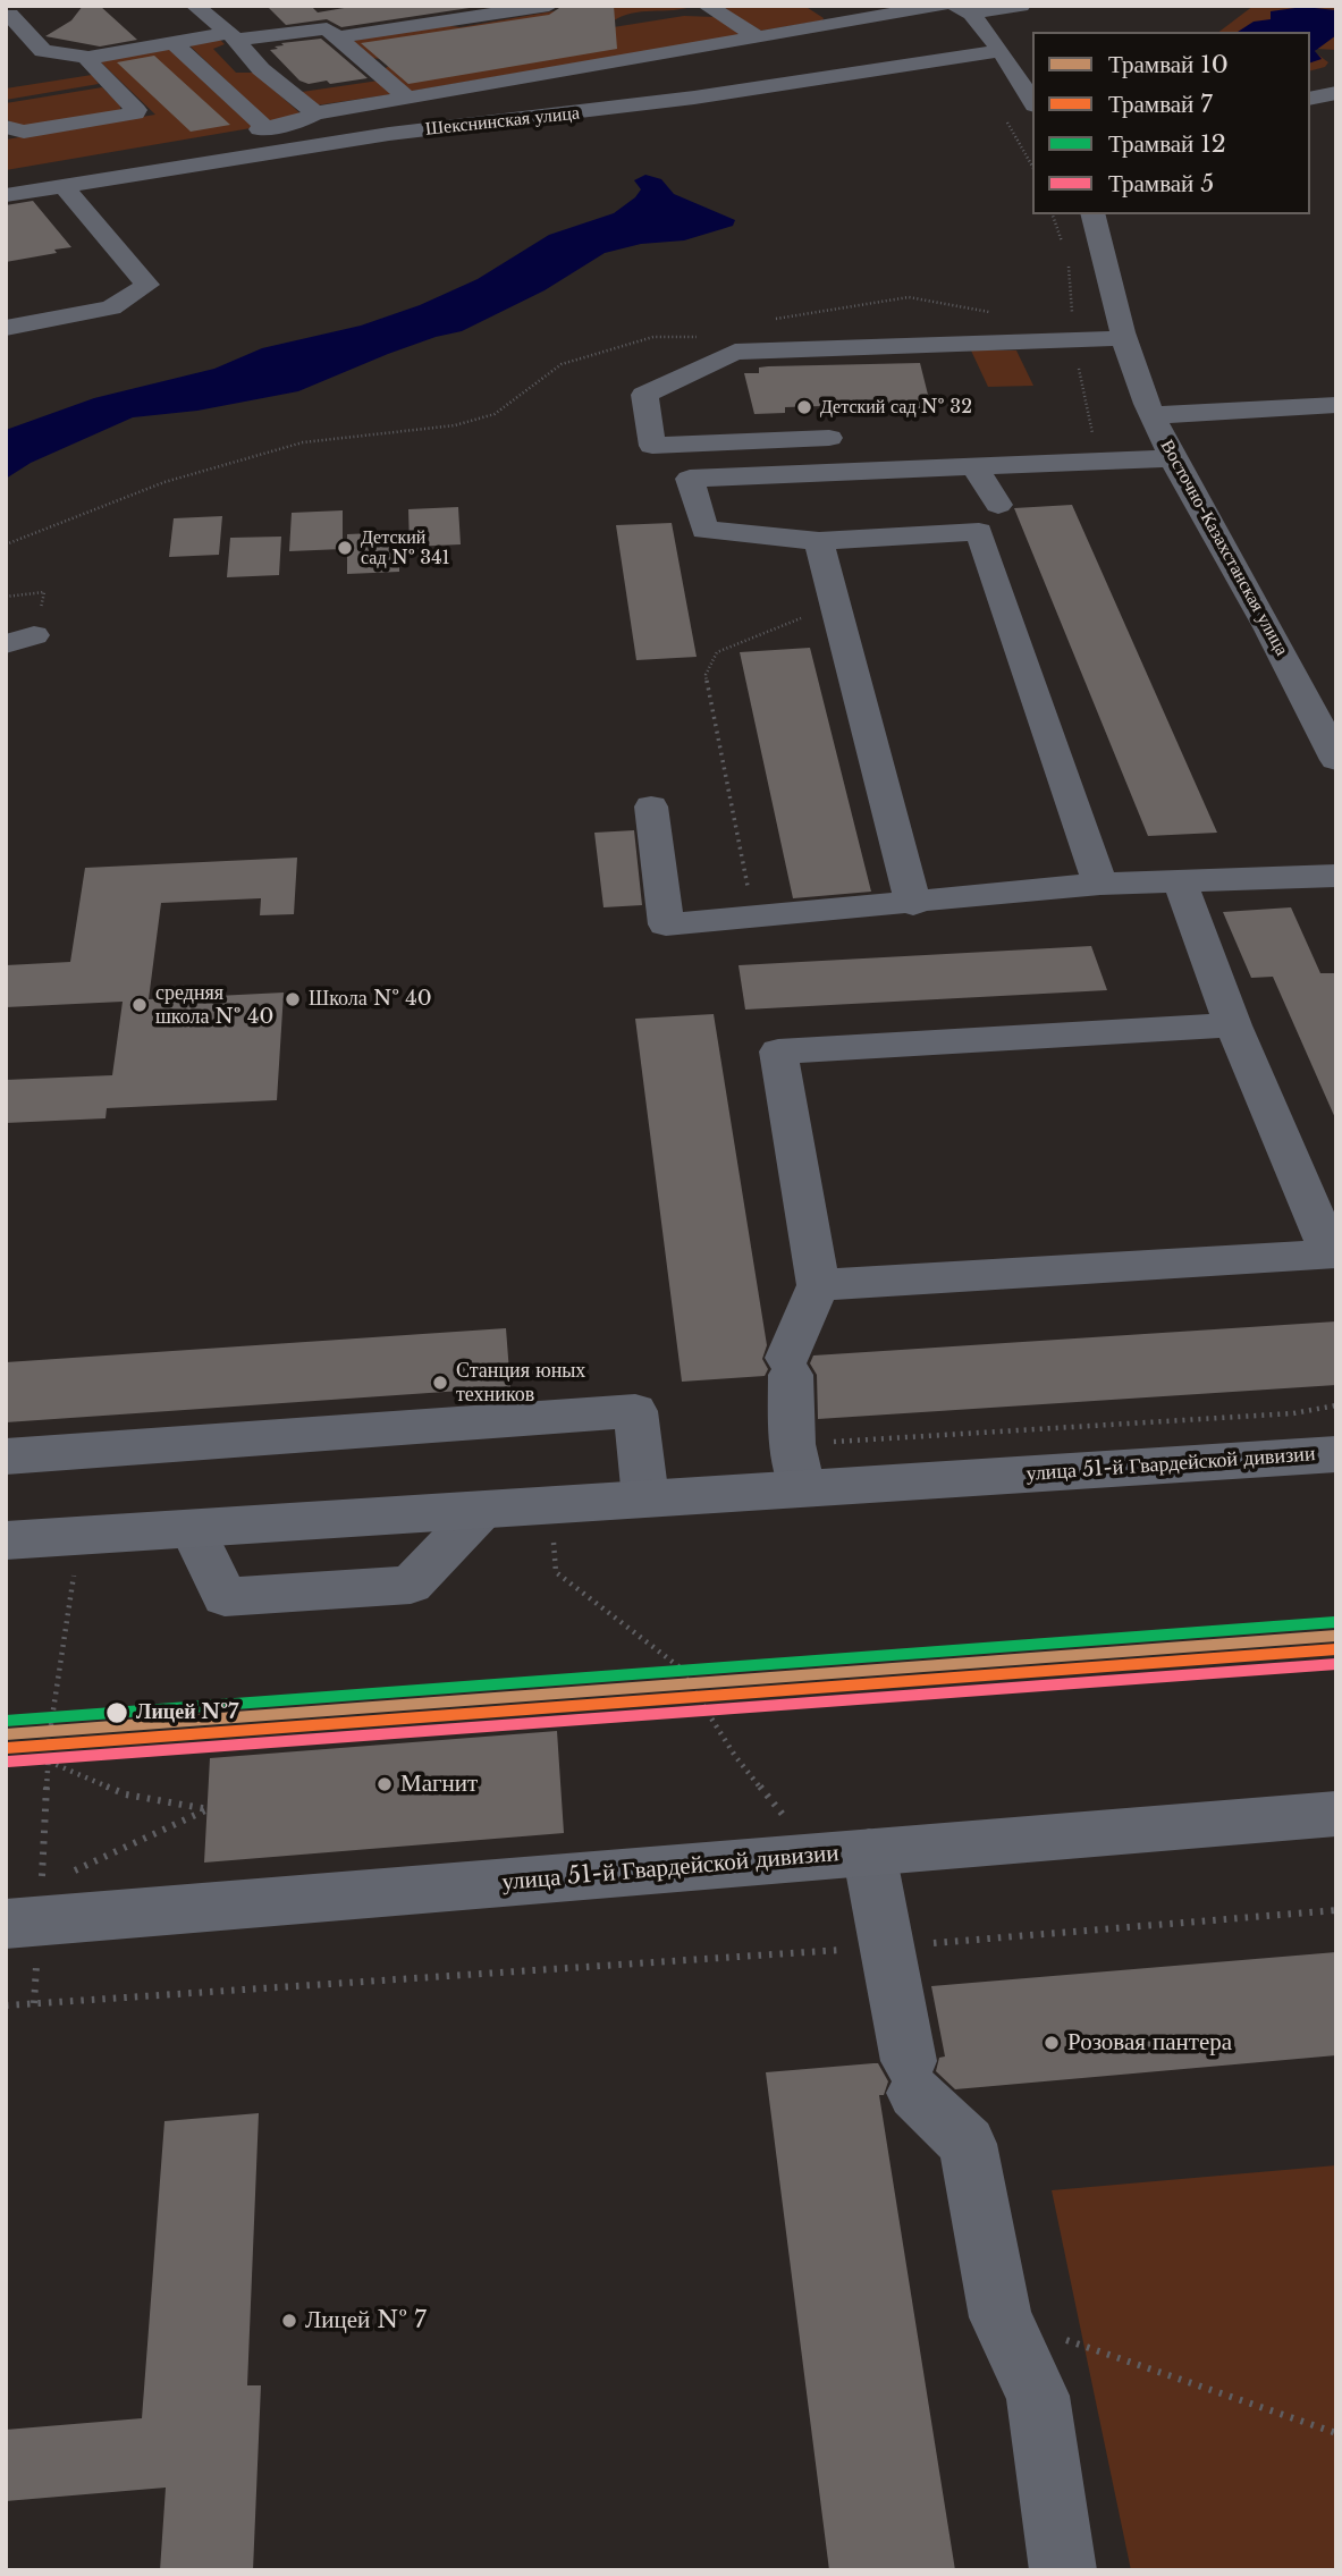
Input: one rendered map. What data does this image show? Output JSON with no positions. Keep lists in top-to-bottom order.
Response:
{
  "streets": {
    "main road": ["улица 51-й Гвардейской дивизии"],
    "street": ["Шекснинская улица", "Восточно-Казахстанская улица"]
  },
  "places": [
    "Детский сад № 32",
    "Детский сад № 341",
    "Школа № 40",
    "средняя школа № 40",
    "Станция юных техников",
    "Лицей №7",
    "Магнит",
    "Розовая пантера",
    "Лицей № 7"
  ],
  "lines": [
    "tram line 12",
    "tram line 10",
    "tram line 7",
    "tram line 5"
  ],
  "legend": [
    "Трамвай 10",
    "Трамвай 7",
    "Трамвай 12",
    "Трамвай 5"
  ]
}
